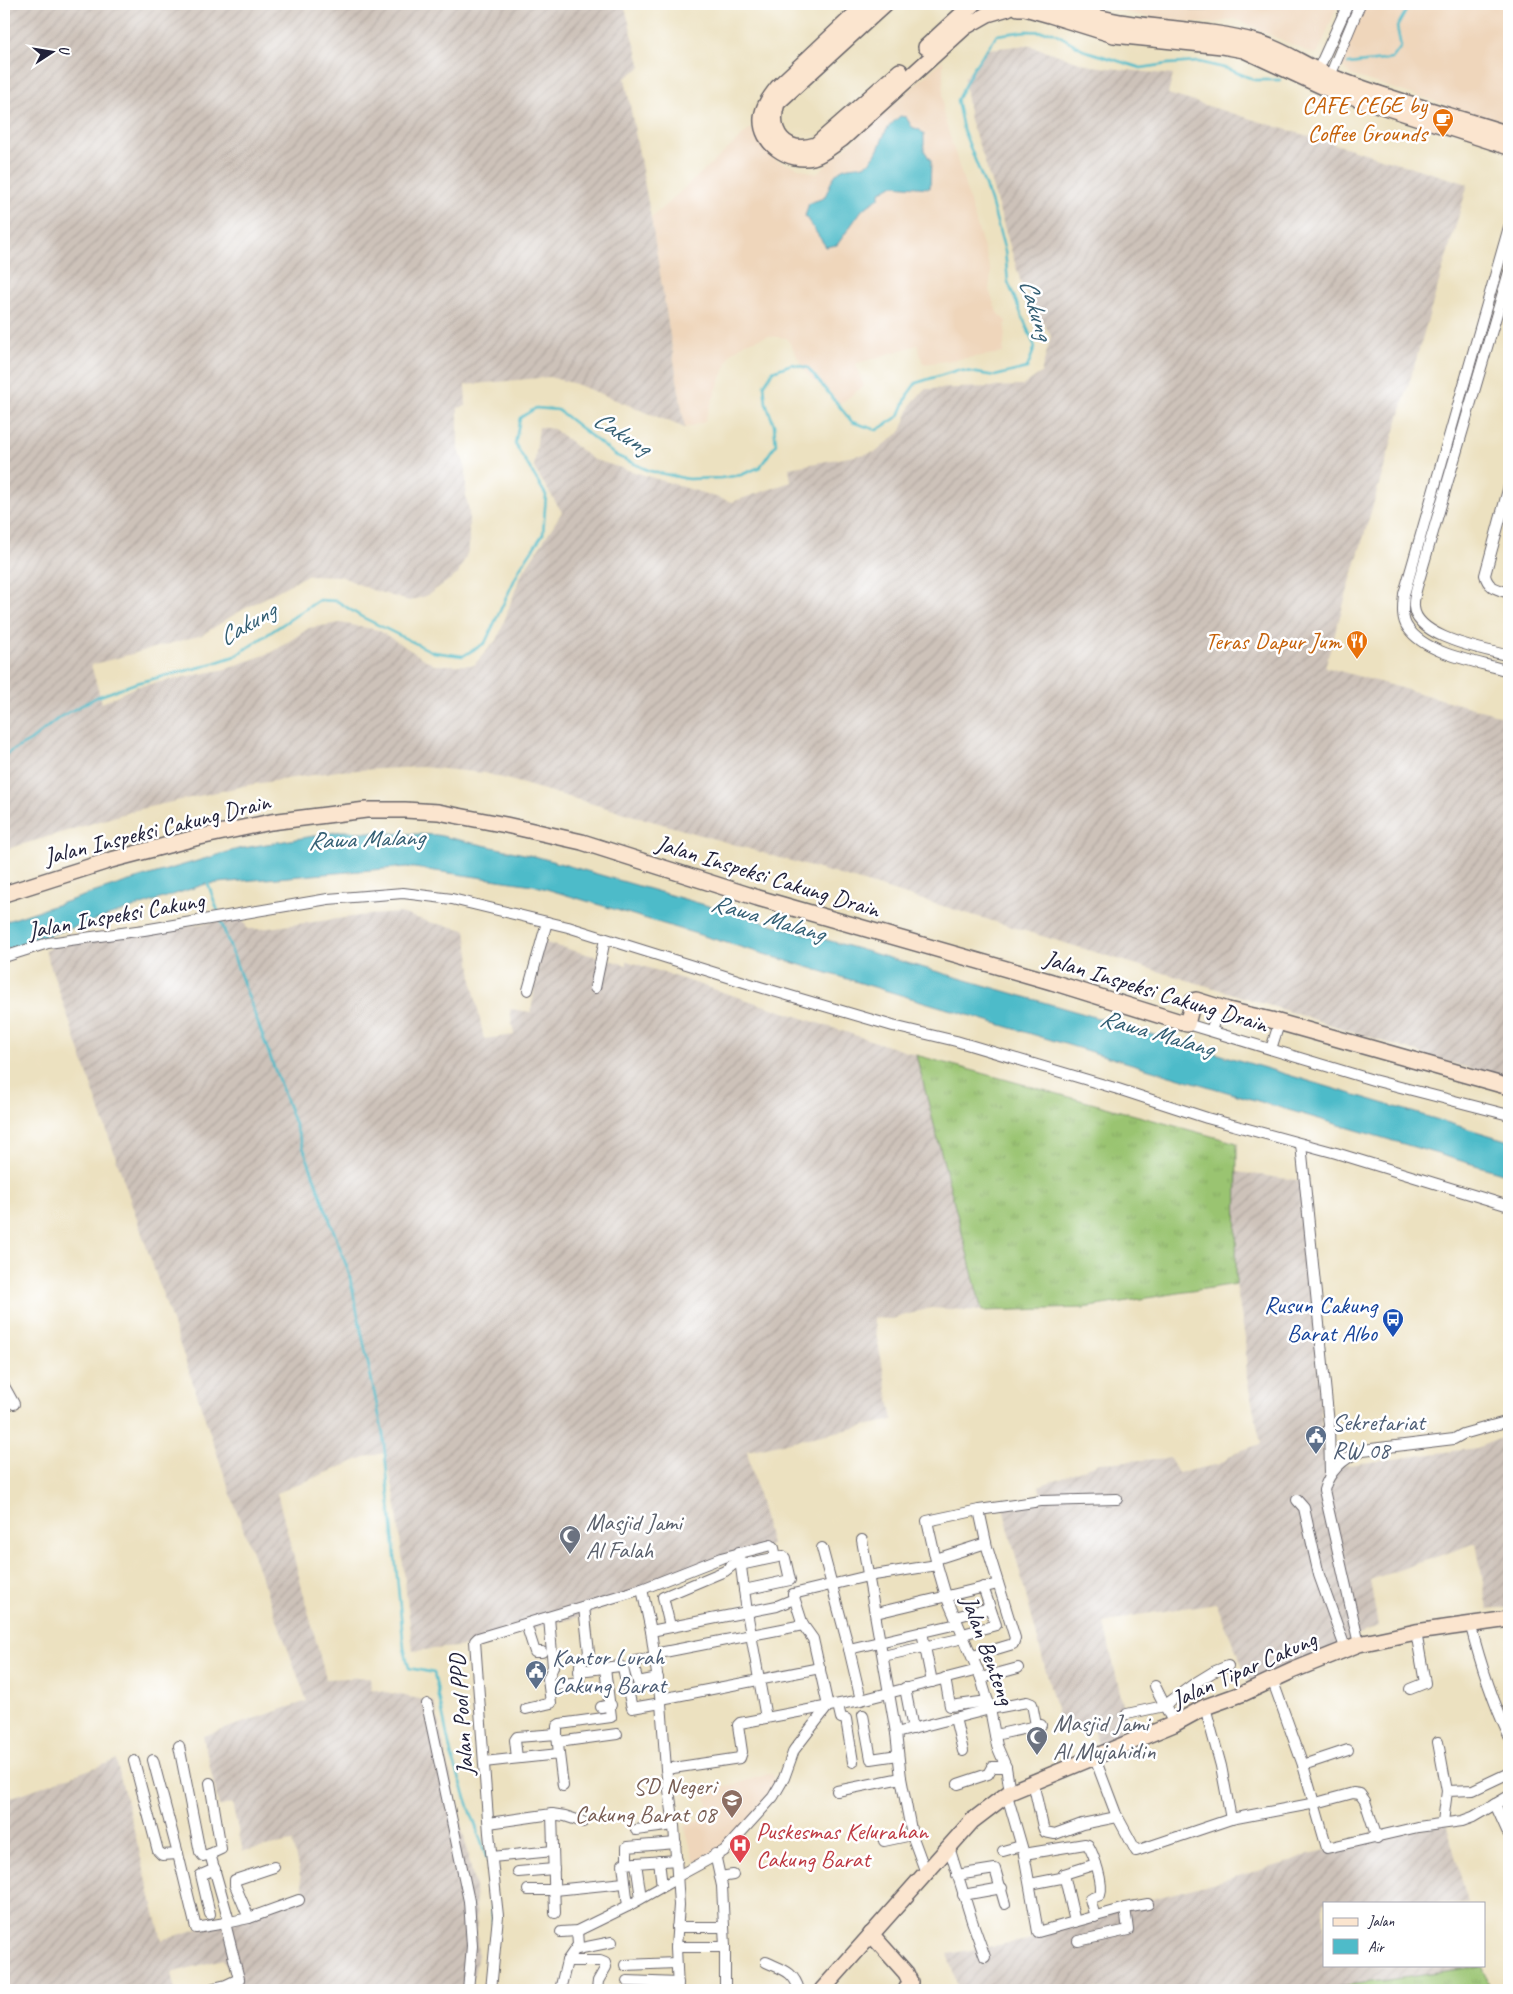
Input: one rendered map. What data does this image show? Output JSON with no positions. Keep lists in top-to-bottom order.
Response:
{
  "streets": {
    "street": [
      "Jalan Inspeksi Cakung Drain",
      "Jalan Inspeksi Cakung",
      "Jalan Benteng",
      "Jalan Tipar Cakung",
      "Jalan Pool PPD"
    ]
  },
  "crossings": [
    ["Jalan Benteng", "Jalan Tipar Cakung"]
  ],
  "water": ["Cakung", "Rawa Malang"],
  "places": {
    "cafe": ["CAFE CEGE by Coffee Grounds"],
    "restaurant": ["Teras Dapur Jum"],
    "bus stop": ["Rusun Cakung Barat Albo"],
    "public building": ["Sekretariat RW 08", "Kantor Lurah Cakung Barat"],
    "mosque": ["Masjid Jami Al Falah", "Masjid Jami Al Mujahidin"],
    "school or university": ["SD Negeri Cakung Barat 08"],
    "hospital": ["Puskesmas Kelurahan Cakung Barat"]
  },
  "legend": ["Jalan", "Air"],
  "north": "right"
}
